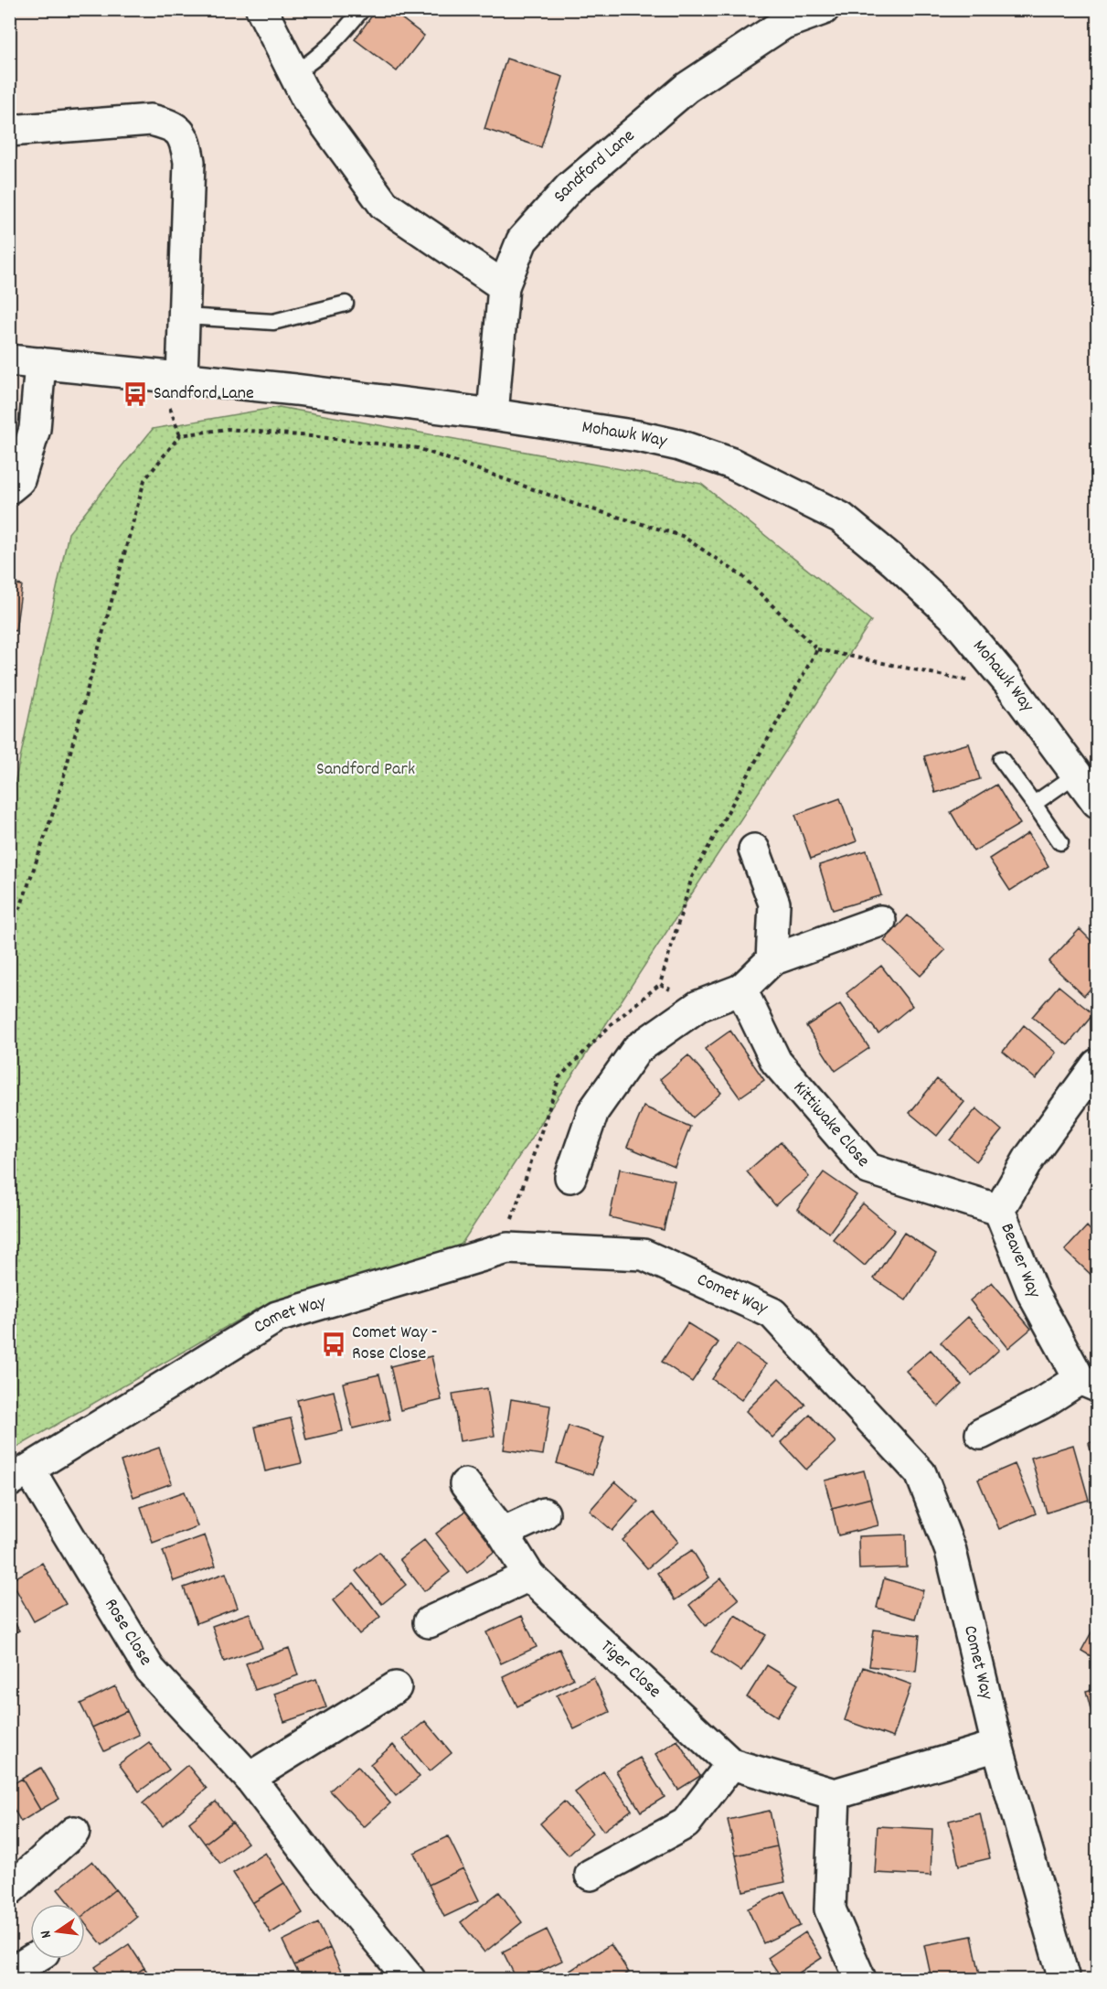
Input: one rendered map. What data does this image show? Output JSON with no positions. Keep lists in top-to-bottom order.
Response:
{
  "streets": {
    "street": [
      "Sandford Lane",
      "Mohawk Way",
      "Kittiwake Close",
      "Beaver Way",
      "Comet Way",
      "Rose Close",
      "Tiger Close"
    ]
  },
  "crossings": [
    ["Sandford Lane", "Mohawk Way"],
    ["Kittiwake Close", "Beaver Way"],
    ["Comet Way", "Rose Close"]
  ],
  "parks": ["Sandford Park"],
  "places": {
    "bus stop": ["Sandford Lane", "Comet Way - Rose Close"]
  },
  "north": "left"
}
